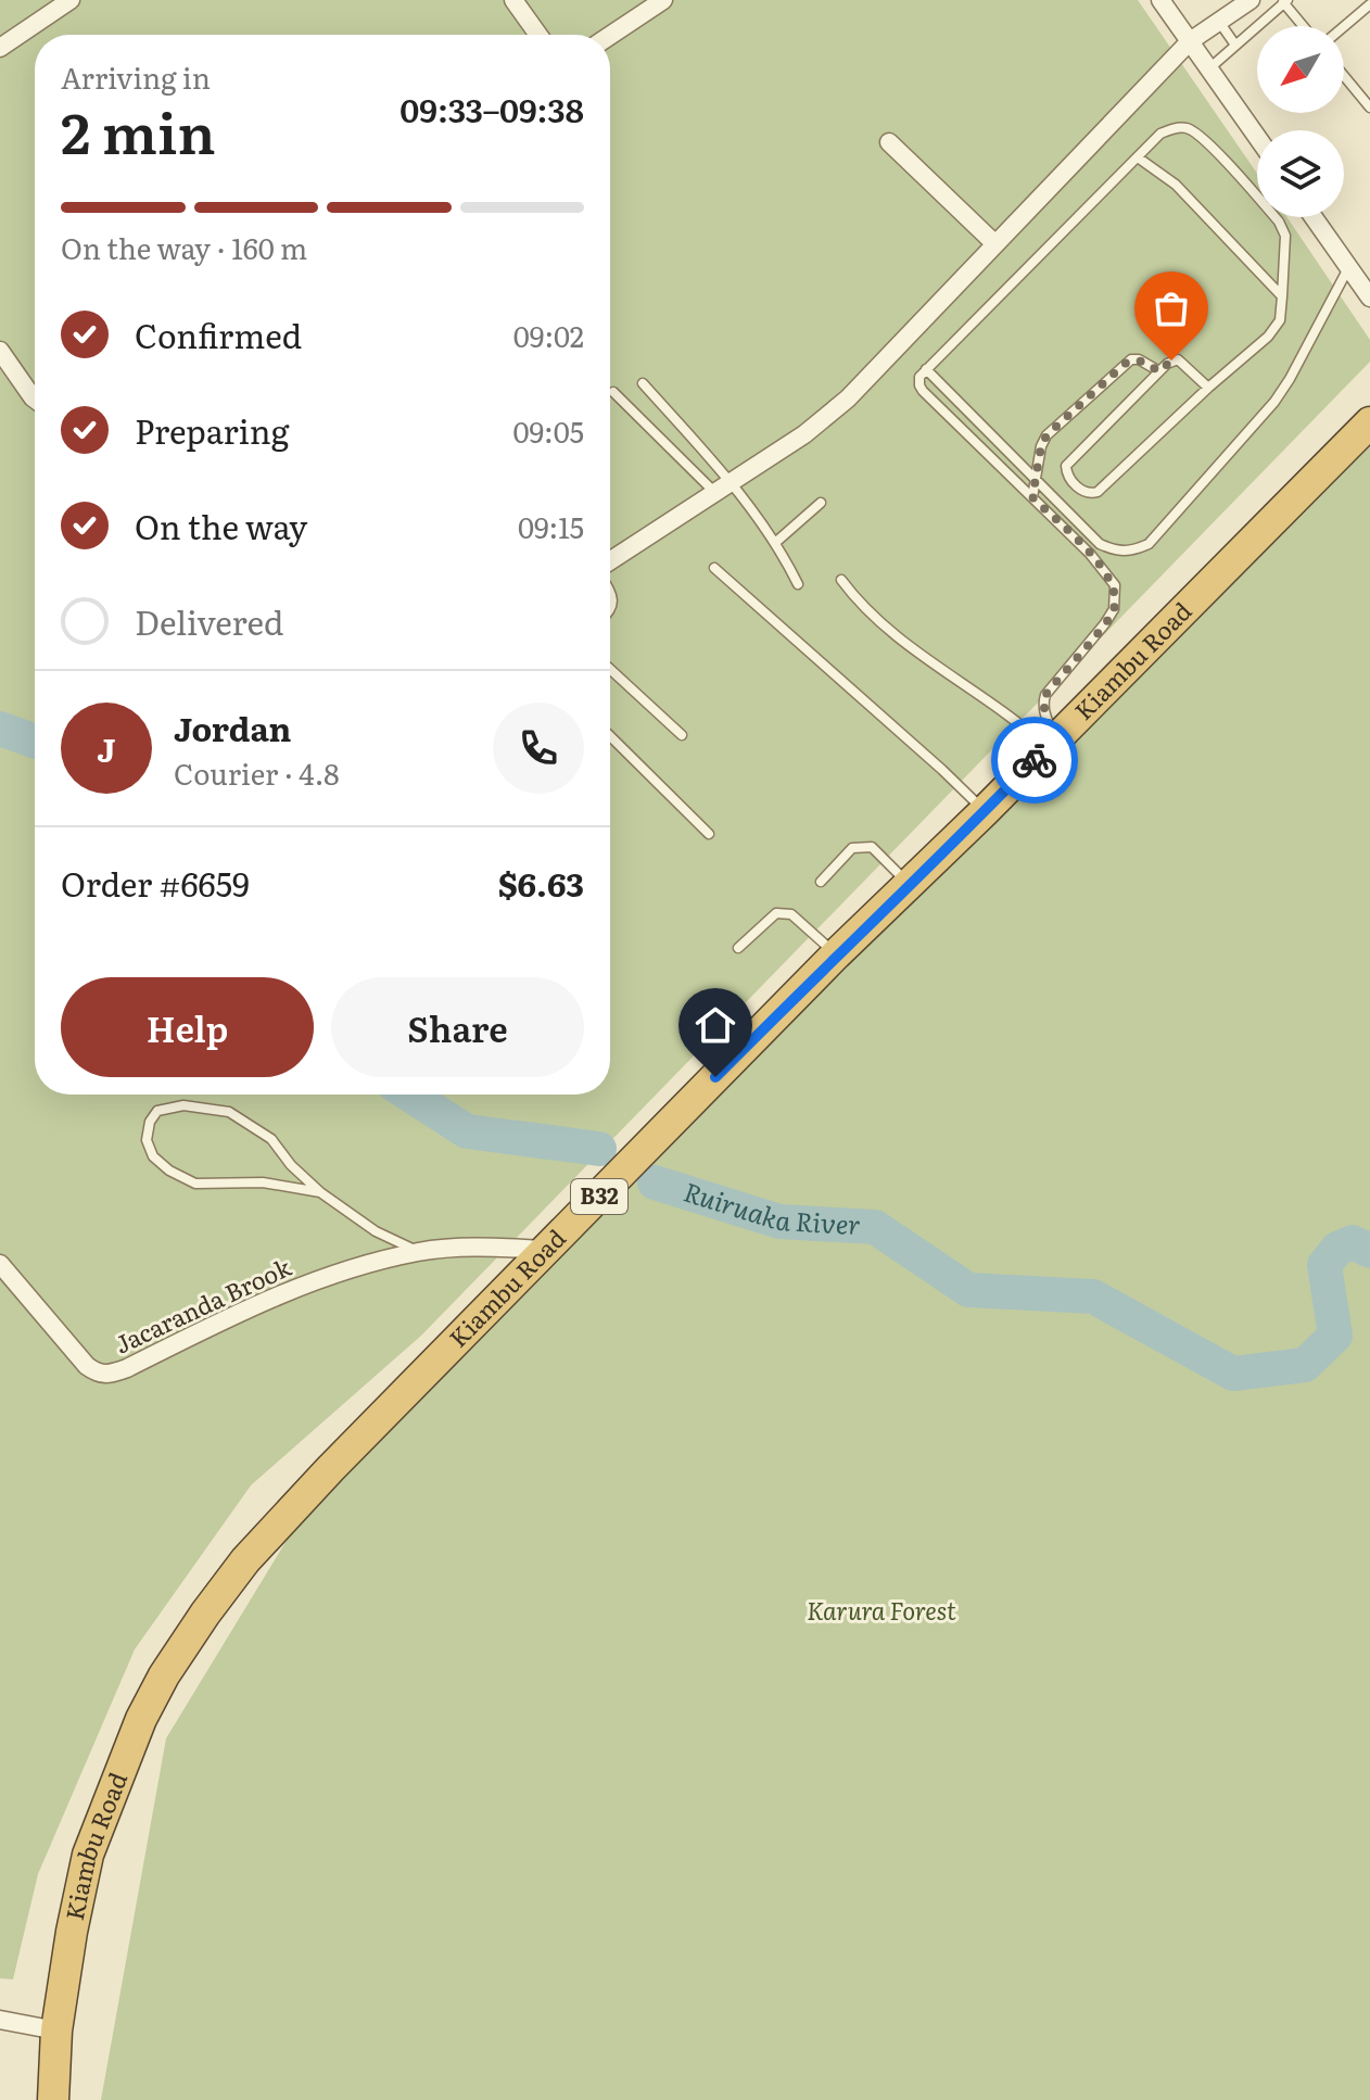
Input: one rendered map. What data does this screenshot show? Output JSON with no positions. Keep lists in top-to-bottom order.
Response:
{
  "streets": {
    "highway": ["Kiambu Road", "B32"],
    "street": ["Jacaranda Brook"]
  },
  "crossings": [
    ["Kiambu Road", "Jacaranda Brook"]
  ],
  "water": ["Ruiruaka River"],
  "parks": ["Karura Forest"],
  "north": "bottom left",
  "page": {
    "heading": ["2 min", "Arriving in", "09:33–09:38"],
    "panel": [
      "Jordan",
      "Courier · 4.8",
      "Order #6659",
      "$6.63"
    ],
    "bar": "On the way · 160 m",
    "list": [
      ["Confirmed", "09:02"],
      ["Preparing", "09:05"],
      ["On the way", "09:15"],
      "Delivered"
    ],
    "round": "J",
    "buttons": ["Help", "Share"]
  }
}
